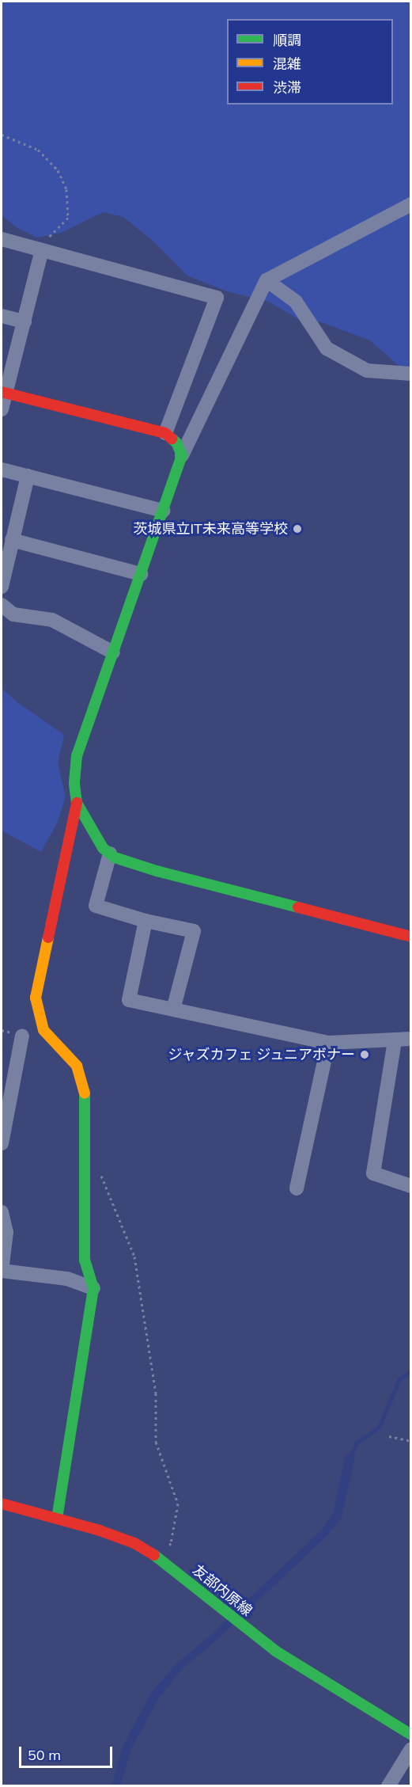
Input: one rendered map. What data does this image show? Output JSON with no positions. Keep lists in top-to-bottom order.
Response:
{
  "streets": {
    "street": ["友部内原線"]
  },
  "places": ["茨城県立IT未来高等学校", "ジャズカフェ ジュニアボナー"],
  "legend": ["順調", "混雑", "渋滞"],
  "scale_bar": "50 m"
}
